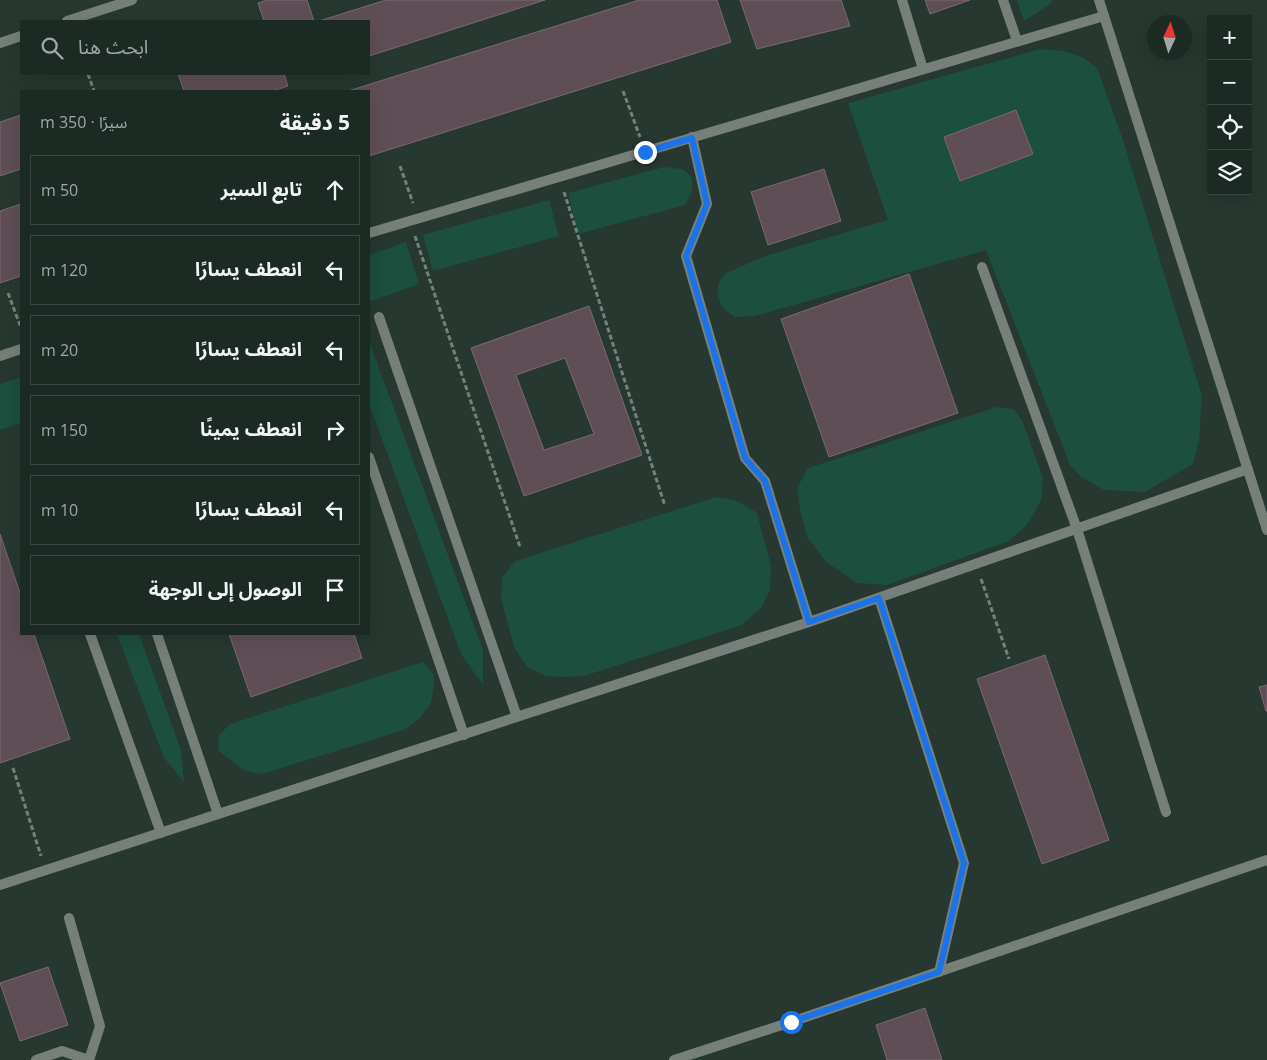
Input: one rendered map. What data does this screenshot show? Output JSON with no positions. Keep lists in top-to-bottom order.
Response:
{
  "north": "top",
  "page": {
    "map_buttons": ["+", "−"],
    "search": "ابحث هنا",
    "heading": ["5 دقيقة", "سيرًا · 350 m"],
    "list": [
      ["تابع السير", "50 m"],
      ["انعطف يسارًا", "120 m"],
      ["انعطف يسارًا", "20 m"],
      ["انعطف يمينًا", "150 m"],
      ["انعطف يسارًا", "10 m"],
      "الوصول إلى الوجهة"
    ]
  }
}
